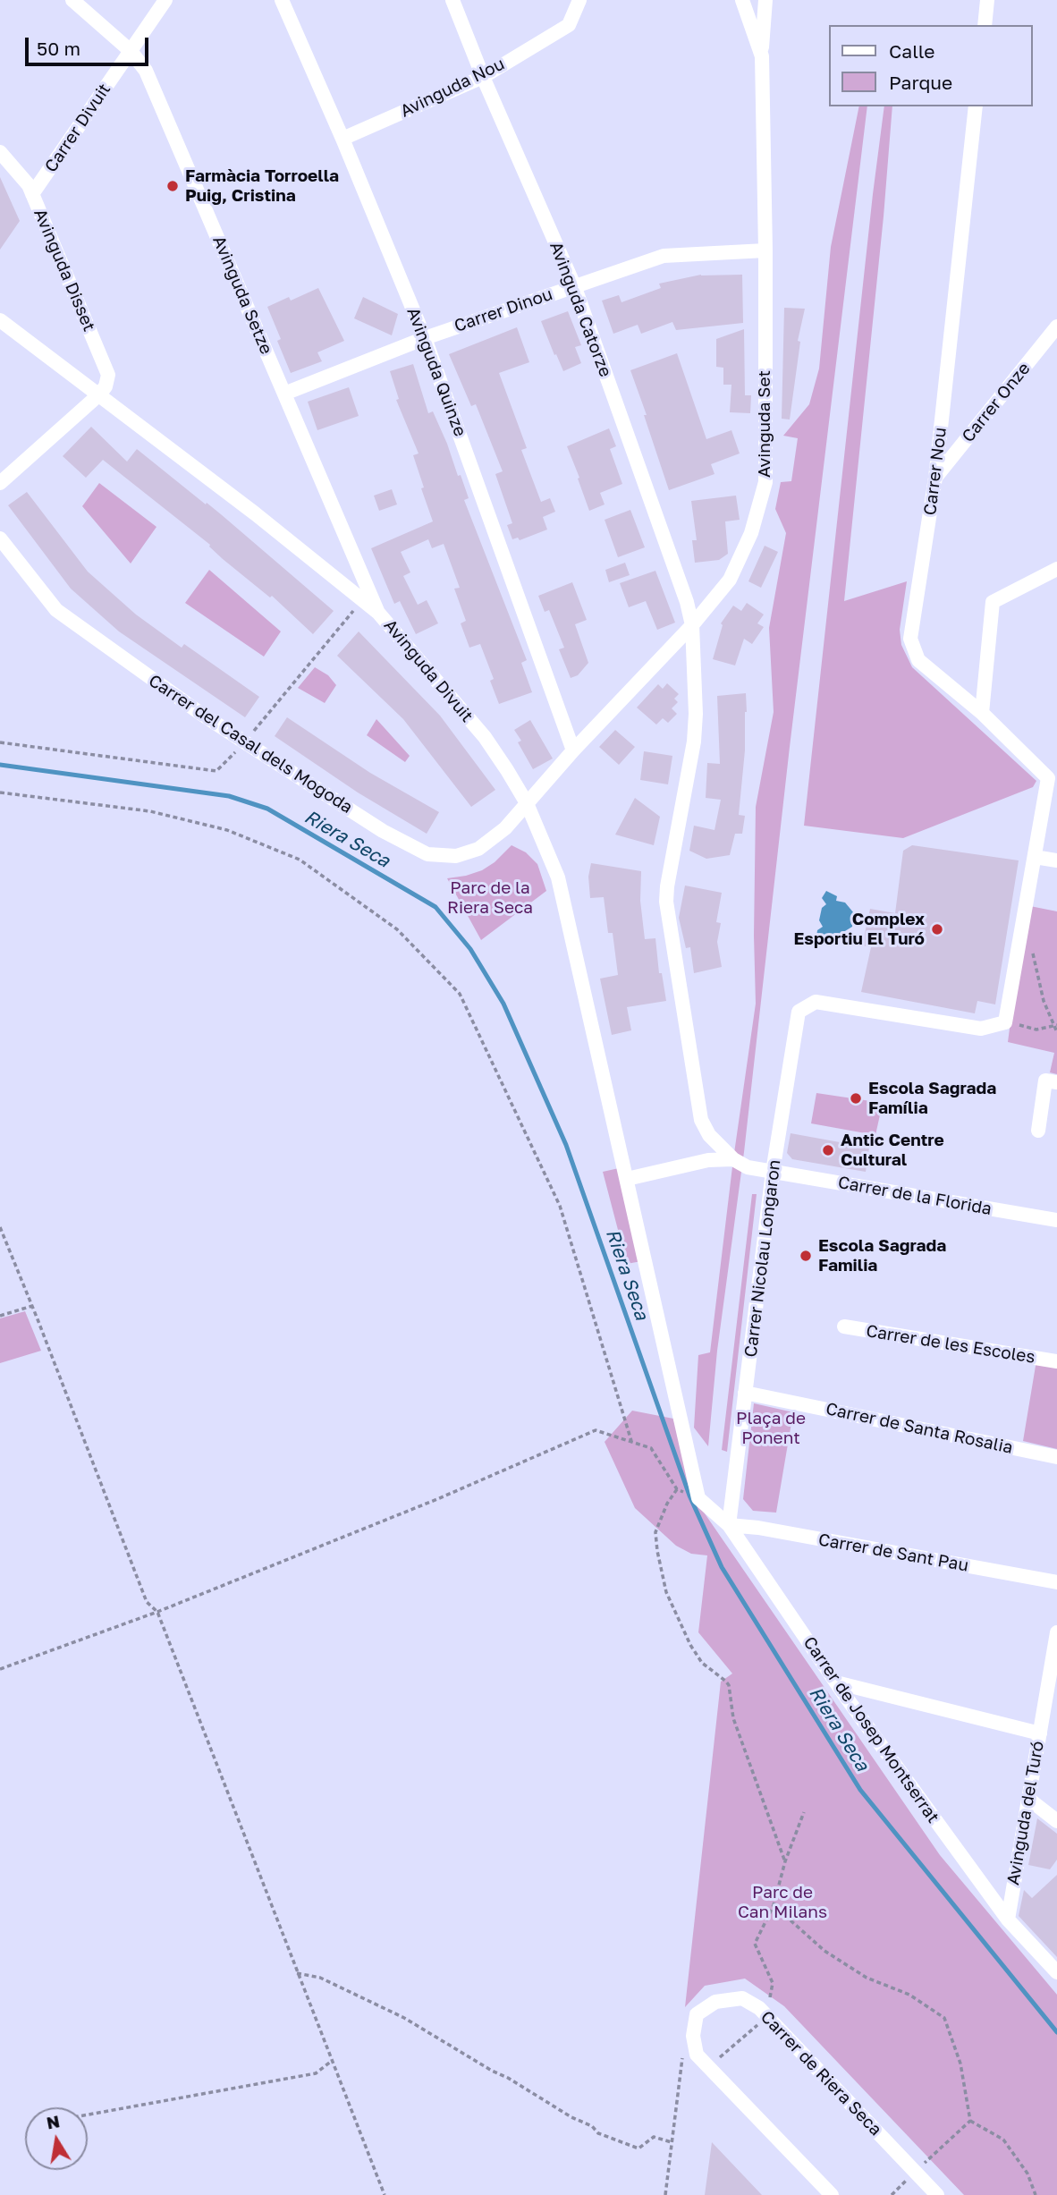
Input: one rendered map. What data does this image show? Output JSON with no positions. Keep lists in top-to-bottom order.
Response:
{
  "streets": {
    "street": [
      "Avinguda Nou",
      "Carrer Divuit",
      "Avinguda Disset",
      "Avinguda Setze",
      "Avinguda Catorze",
      "Carrer Dinou",
      "Avinguda Quinze",
      "Carrer Onze",
      "Avinguda Set",
      "Carrer Nou",
      "Avinguda Divuit",
      "Carrer del Casal dels Mogoda",
      "Carrer de la Florida",
      "Carrer Nicolau Longaron",
      "Carrer de les Escoles",
      "Carrer de Santa Rosalia",
      "Carrer de Sant Pau",
      "Carrer de Josep Montserrat",
      "Avinguda del Turó",
      "Carrer de Riera Seca"
    ]
  },
  "crossings": [
    ["Avinguda Nou", "Avinguda Catorze"],
    ["Avinguda Nou", "Avinguda Quinze"],
    ["Carrer Divuit", "Avinguda Disset"],
    ["Carrer Divuit", "Avinguda Setze"],
    ["Avinguda Disset", "Avinguda Divuit"],
    ["Avinguda Setze", "Carrer Dinou"],
    ["Avinguda Setze", "Avinguda Divuit"],
    ["Avinguda Catorze", "Carrer Dinou"],
    ["Avinguda Catorze", "Avinguda Set"],
    ["Avinguda Catorze", "Carrer de la Florida"],
    ["Carrer Dinou", "Avinguda Quinze"],
    ["Carrer Dinou", "Avinguda Set"],
    ["Avinguda Quinze", "Avinguda Set"],
    ["Carrer Onze", "Carrer Nou"],
    ["Avinguda Set", "Avinguda Divuit"],
    ["Avinguda Set", "Carrer del Casal dels Mogoda"],
    ["Avinguda Divuit", "Carrer del Casal dels Mogoda"],
    ["Avinguda Divuit", "Carrer de Josep Montserrat"],
    ["Carrer de la Florida", "Carrer Nicolau Longaron"],
    ["Carrer Nicolau Longaron", "Carrer de Santa Rosalia"],
    ["Carrer Nicolau Longaron", "Carrer de Sant Pau"],
    ["Carrer Nicolau Longaron", "Carrer de Josep Montserrat"],
    ["Carrer de Sant Pau", "Carrer de Josep Montserrat"],
    ["Carrer de Josep Montserrat", "Avinguda del Turó"]
  ],
  "water": ["Riera Seca"],
  "parks": ["Parc de la Riera Seca", "Plaça de Ponent", "Parc de Can Milans"],
  "places": [
    "Farmàcia Torroella Puig, Cristina",
    "Complex Esportiu El Turó",
    "Escola Sagrada Família",
    "Antic Centre Cultural",
    "Escola Sagrada Familia"
  ],
  "legend": ["Calle", "Parque"],
  "scale_bar": "50 m",
  "north": "top"
}
